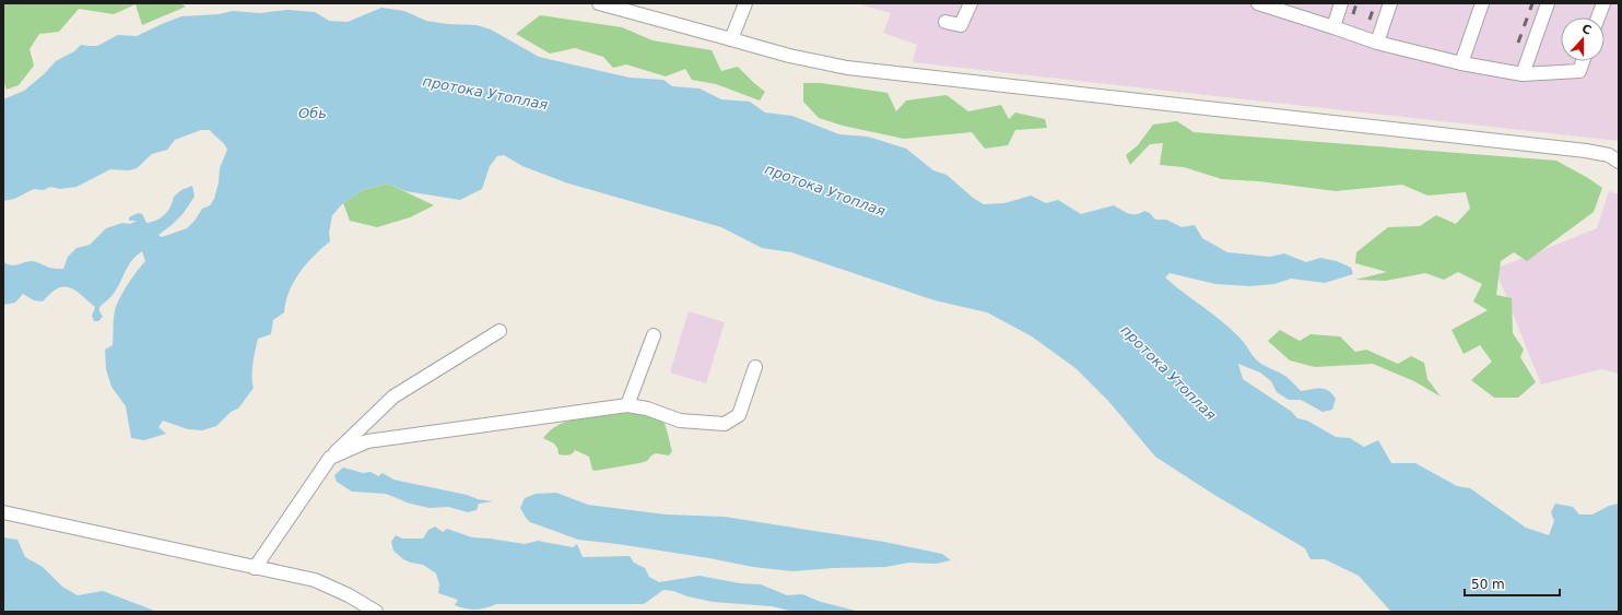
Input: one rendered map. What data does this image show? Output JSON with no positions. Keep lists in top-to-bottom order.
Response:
{
  "water": ["протока Утоплая", "Обь"],
  "scale_bar": "50 m",
  "north": "top"
}
